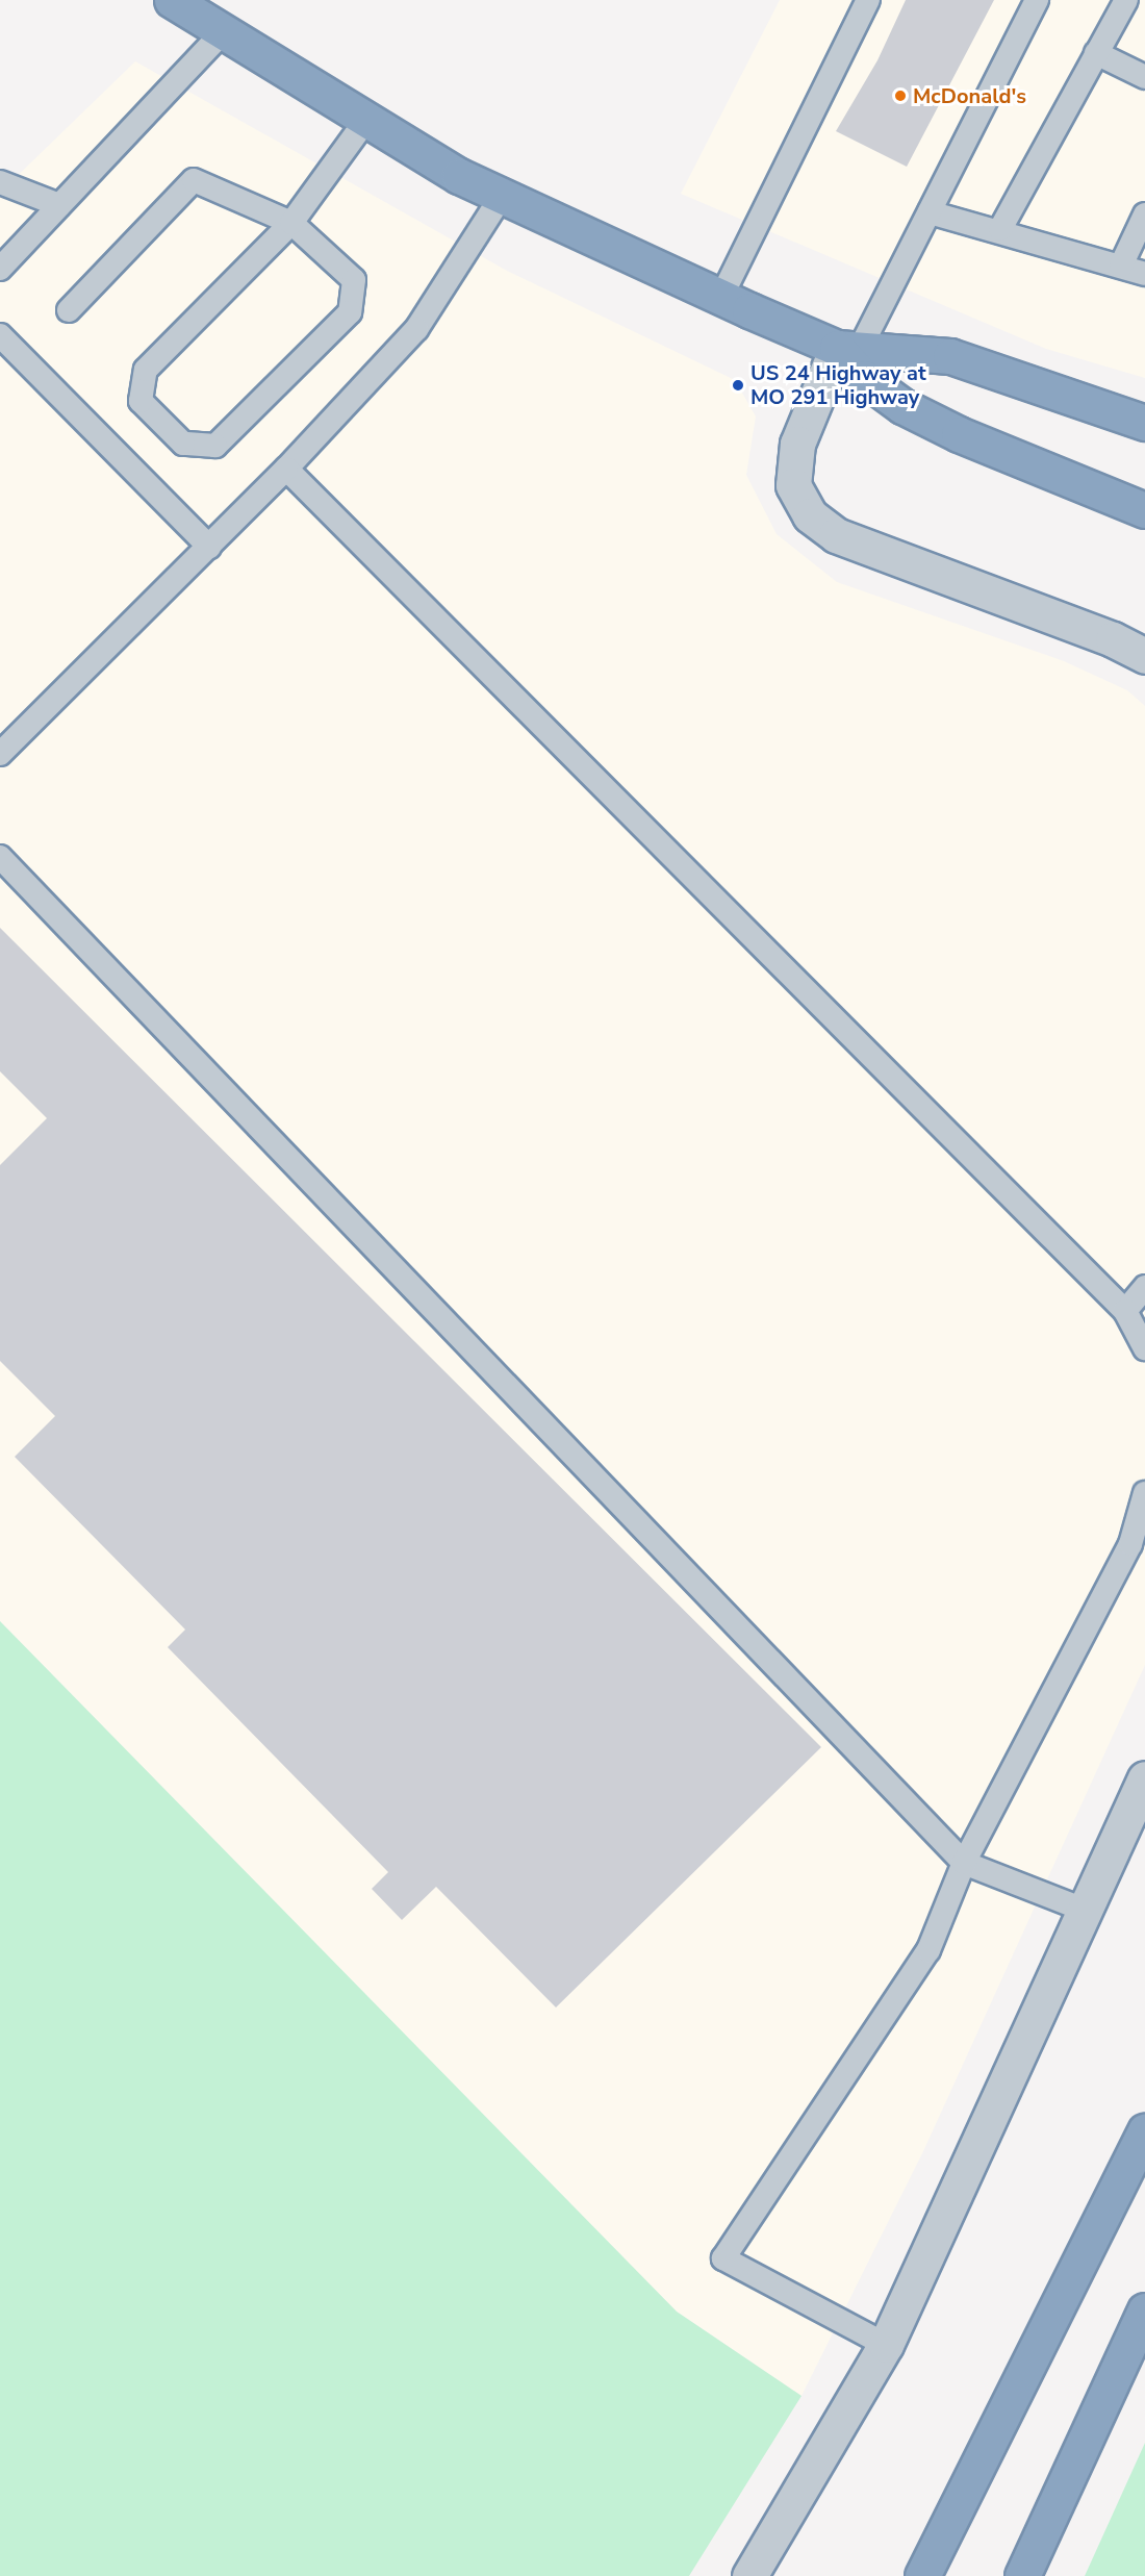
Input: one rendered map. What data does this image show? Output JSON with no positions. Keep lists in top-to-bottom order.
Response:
{
  "places": ["McDonald's", "US 24 Highway at MO 291 Highway"]
}
